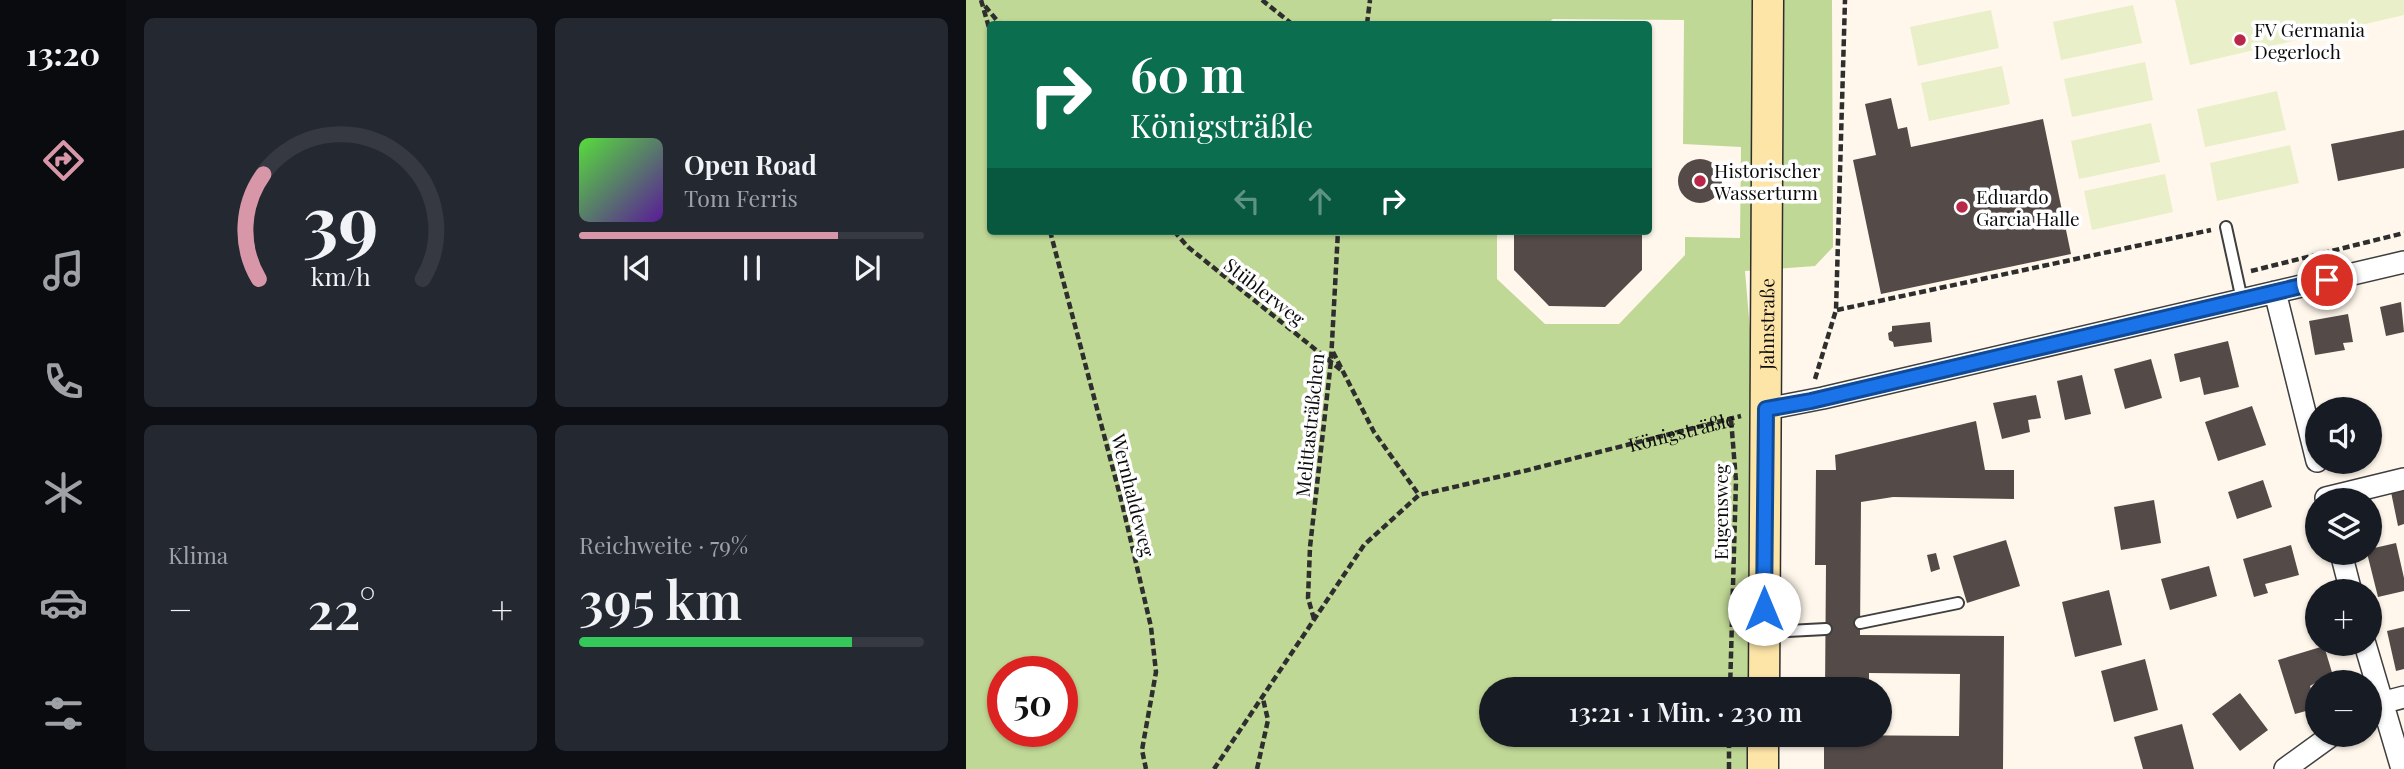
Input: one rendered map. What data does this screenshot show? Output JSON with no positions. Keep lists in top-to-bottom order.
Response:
{
  "streets": {
    "main road": ["Jahnstraße"],
    "path": [
      "Stüblerweg",
      "Melittasträßchen",
      "Königsträßle",
      "Wernhaldeweg",
      "Eugensweg"
    ]
  },
  "crossings": [
    ["Stüblerweg", "Melittasträßchen"],
    ["Jahnstraße", "Königsträßle"],
    ["Melittasträßchen", "Königsträßle"],
    ["Königsträßle", "Eugensweg"]
  ],
  "places": ["FV Germania Degerloch", "Historischer Wasserturm", "Eduardo Garcia Halle"],
  "page": {
    "tabs": "13:20",
    "turn": ["60 m", "Königsträßle"],
    "song": ["Open Road", "Tom Ferris"],
    "map_buttons": ["+", "−"],
    "tile": [
      "Klima",
      ["Reichweite · 79%", "395 km"]
    ],
    "heat": ["−", "22°", "+"],
    "limit": "50",
    "trip": "13:21 · 1 Min. · 230 m",
    "gauge": ["39", "km/h"]
  }
}
